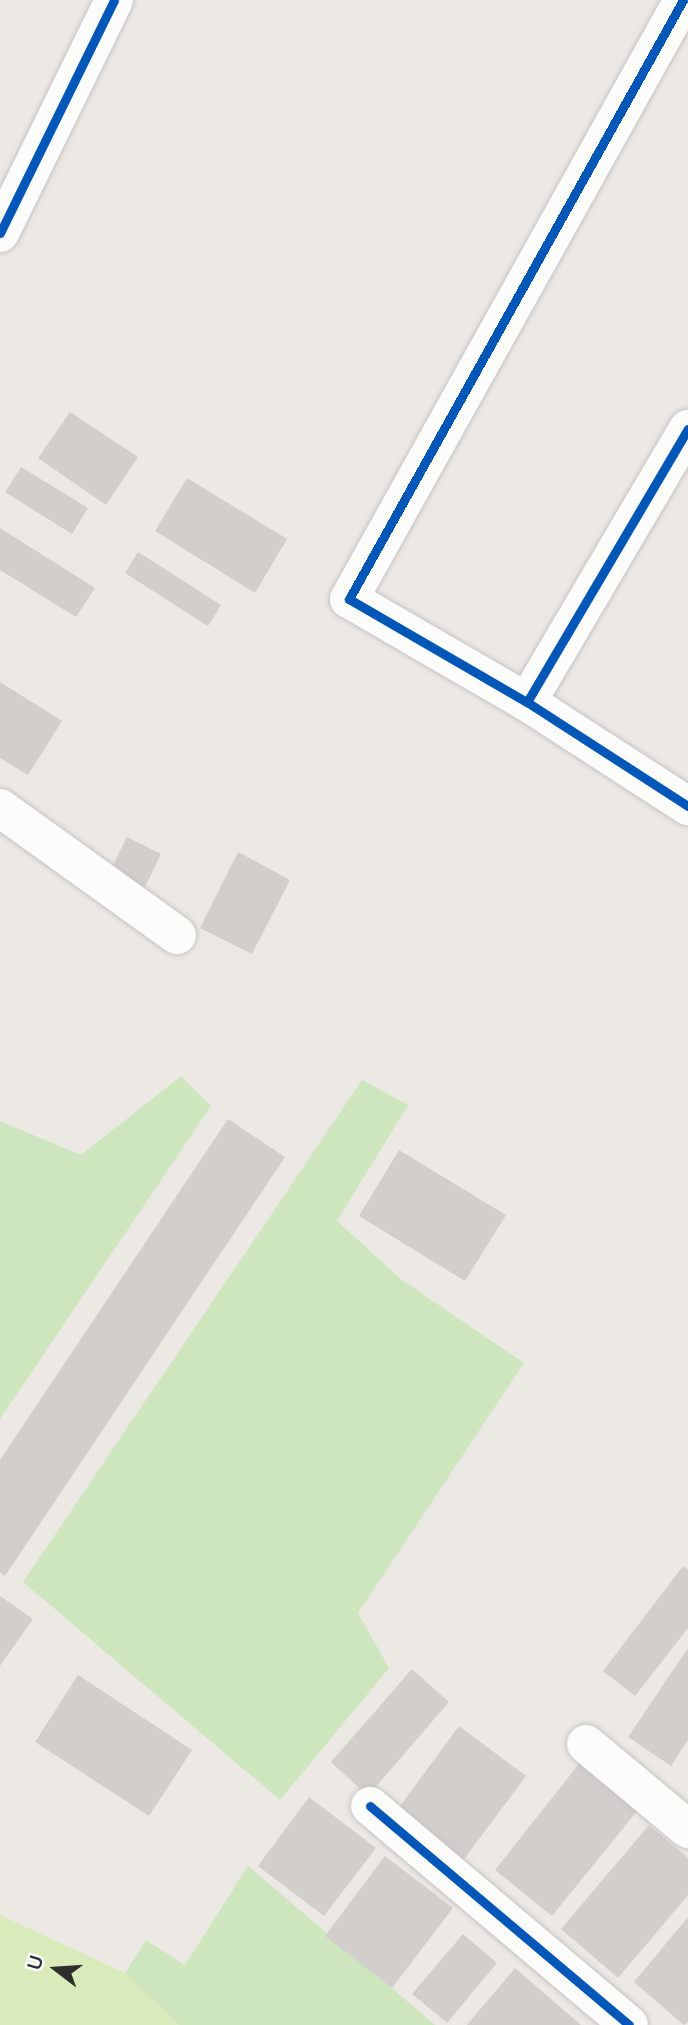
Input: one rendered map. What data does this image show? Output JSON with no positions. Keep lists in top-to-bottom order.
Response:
{
  "north": "left"
}
